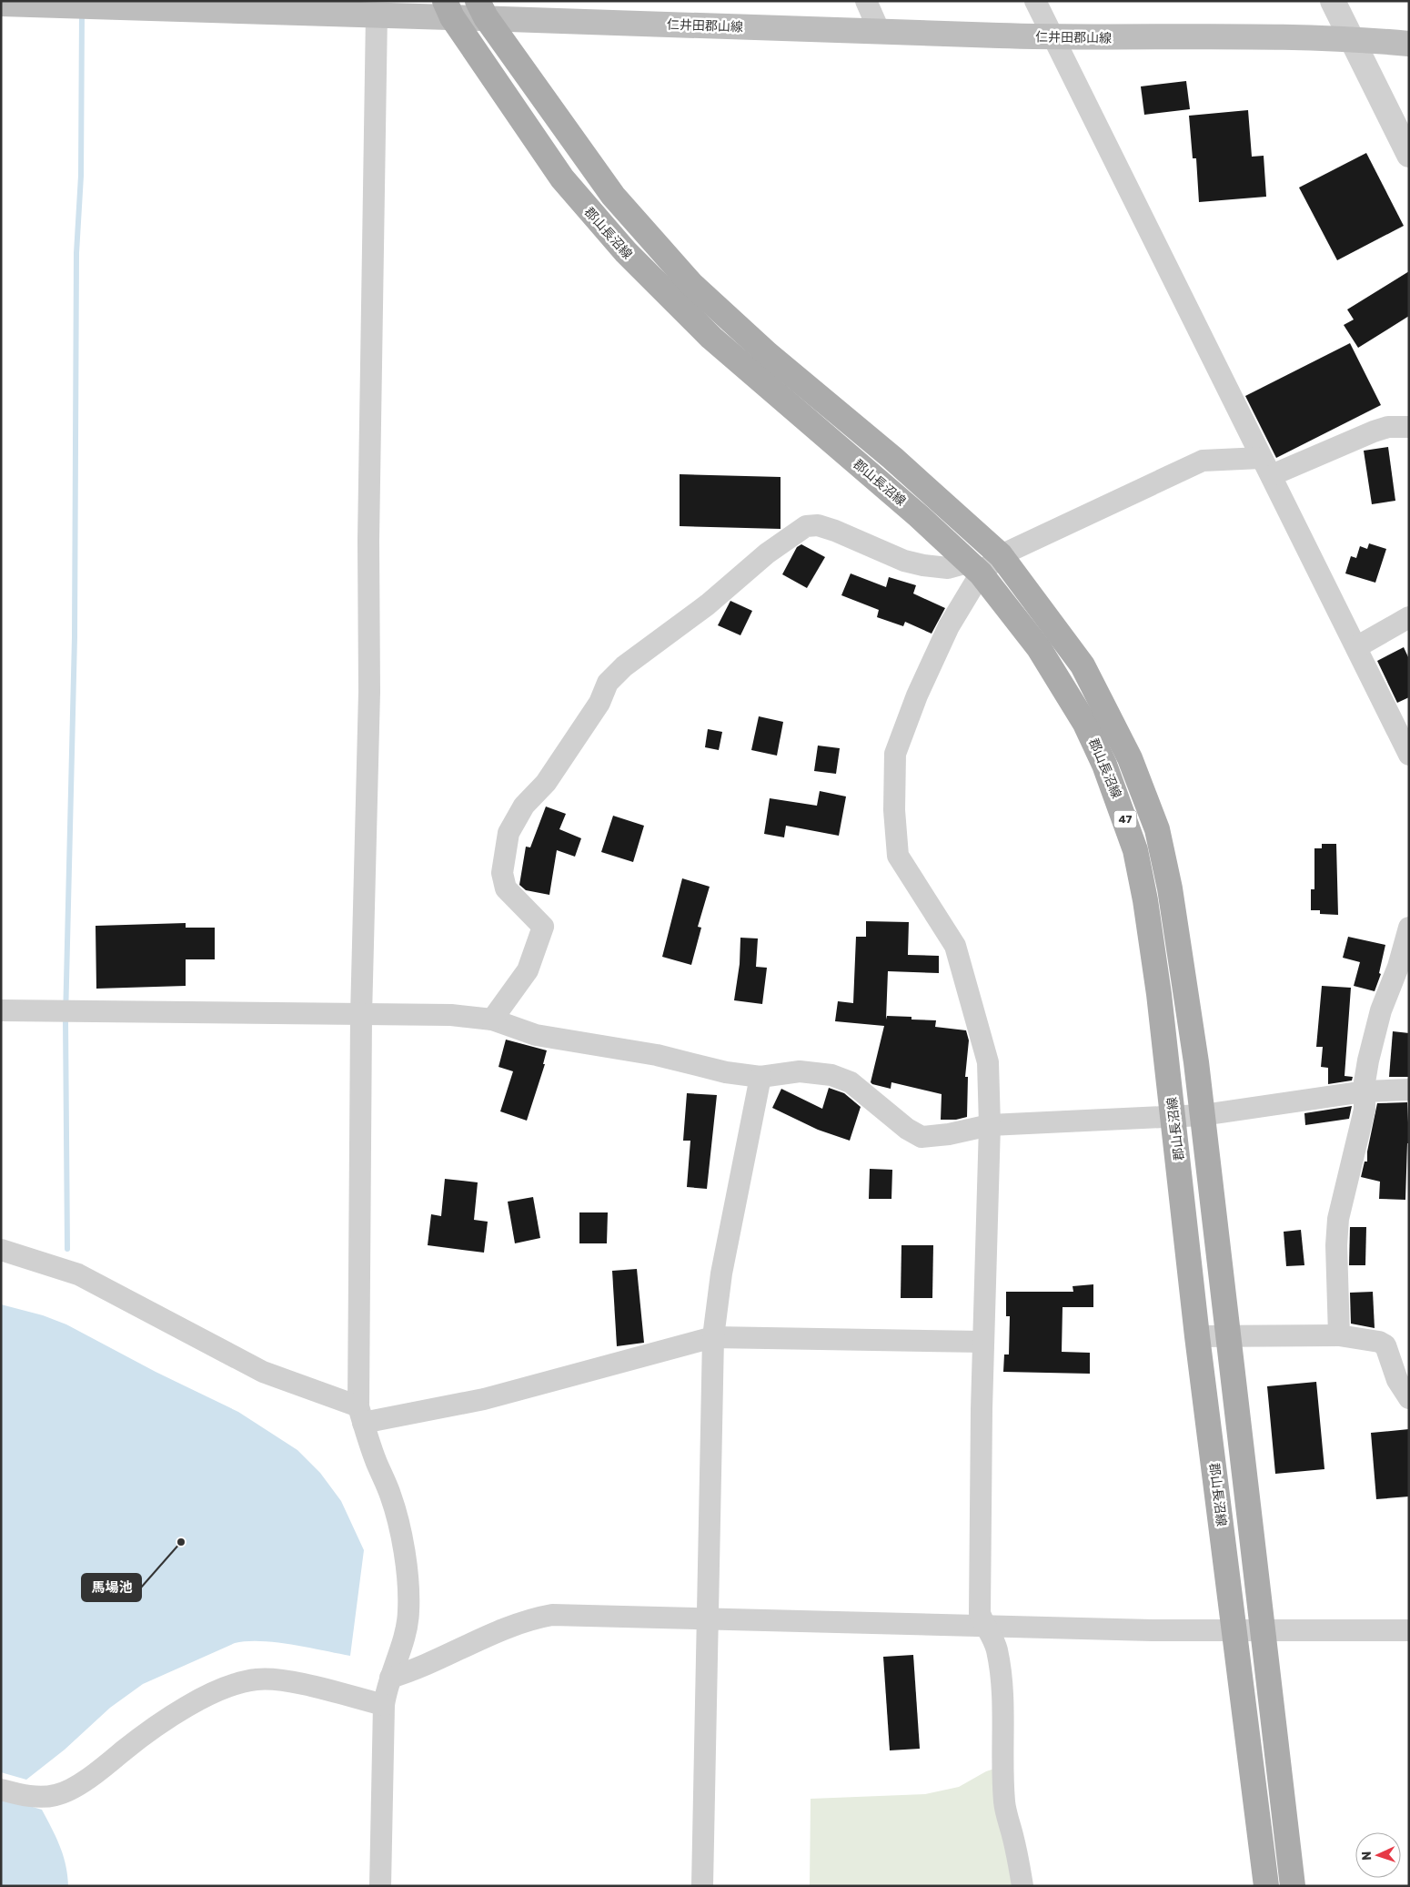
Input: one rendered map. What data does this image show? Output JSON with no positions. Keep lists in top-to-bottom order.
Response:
{
  "streets": {
    "main road": ["仁井田郡山線", "郡山長沼線", "47"]
  },
  "crossings": [
    ["仁井田郡山線", "郡山長沼線"]
  ],
  "places": ["馬場池"],
  "north": "left"
}
